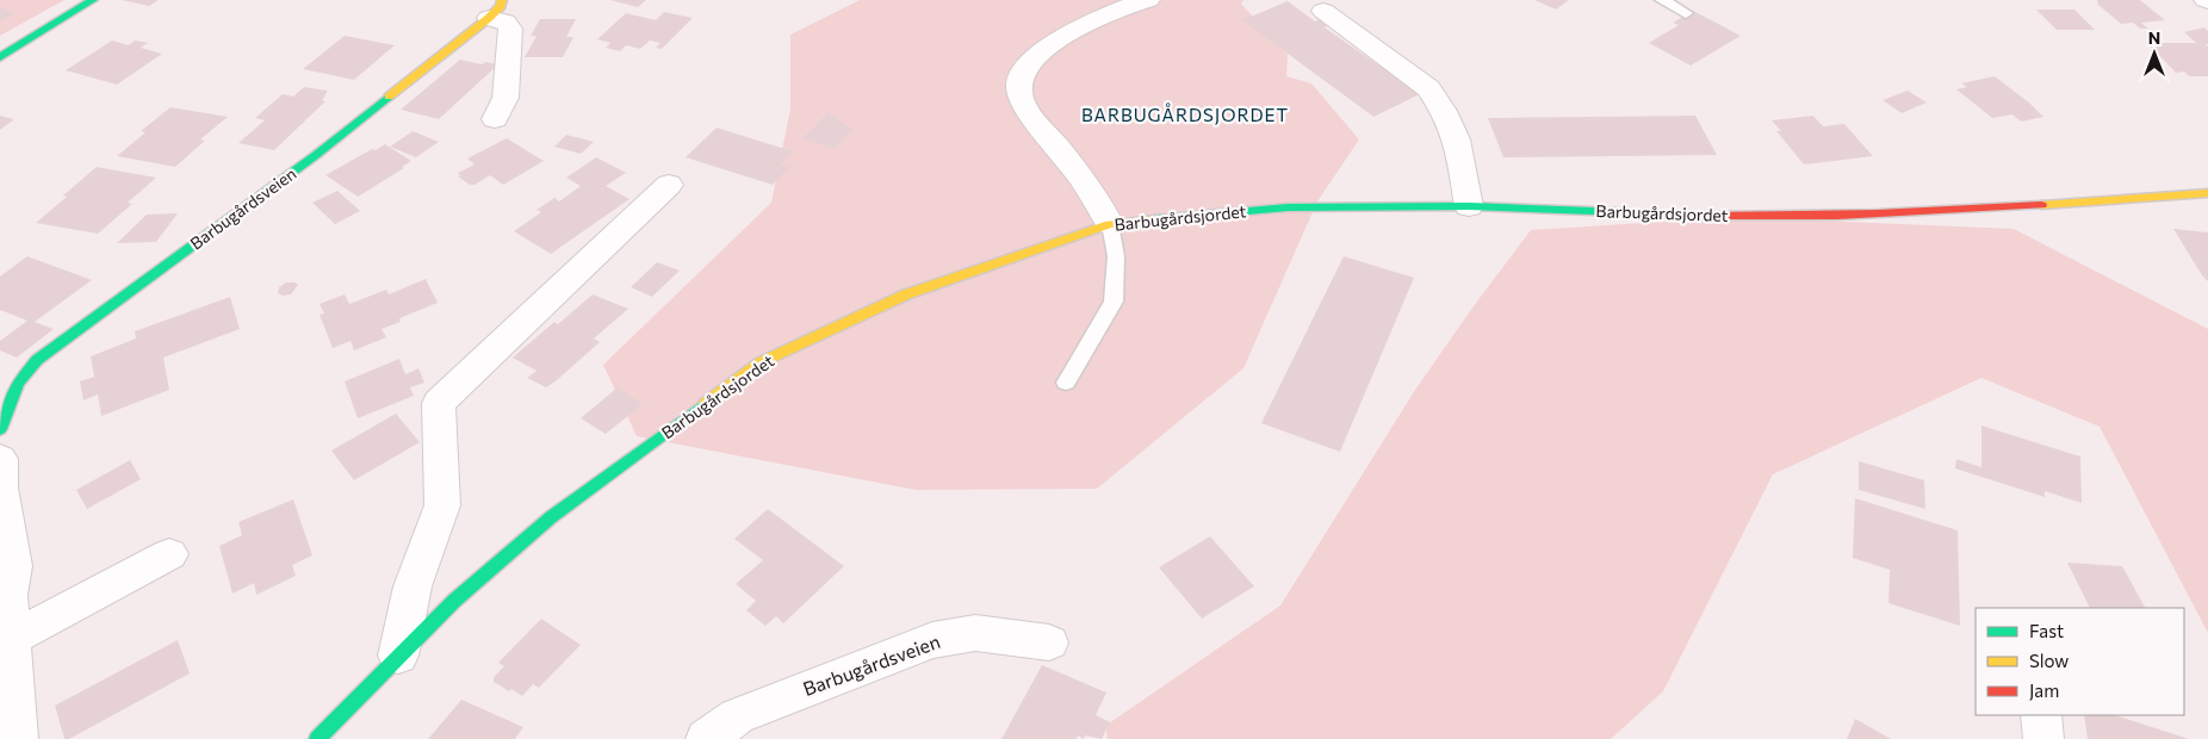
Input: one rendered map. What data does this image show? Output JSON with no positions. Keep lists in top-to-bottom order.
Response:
{
  "streets": {
    "street": ["Barbugårdsveien", "Barbugårdsjordet"]
  },
  "districts": ["BARBUGÅRDSJORDET"],
  "legend": ["Fast", "Slow", "Jam"],
  "north": "top"
}
